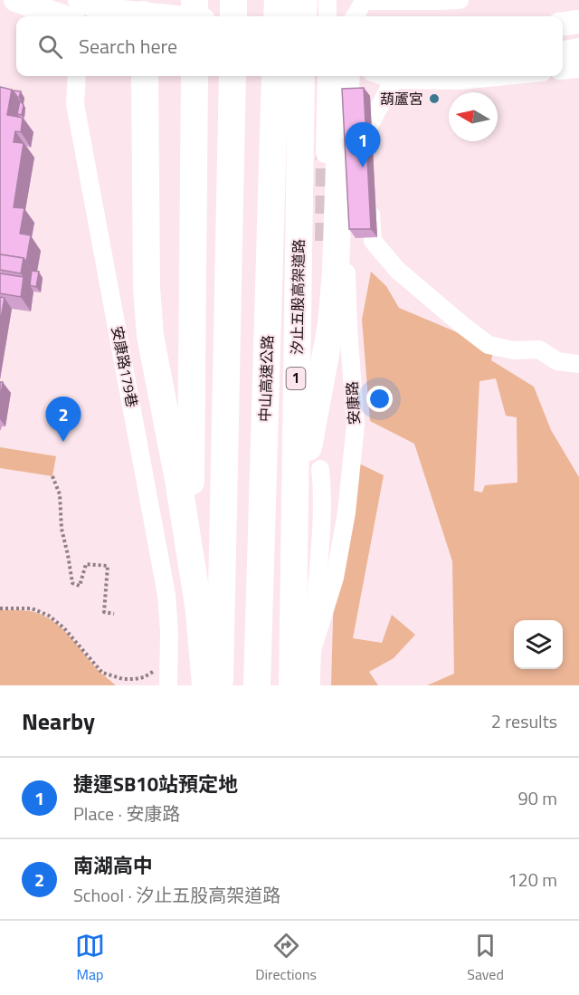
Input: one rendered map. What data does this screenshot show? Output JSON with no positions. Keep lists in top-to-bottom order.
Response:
{
  "streets": {
    "highway": ["汐止五股高架道路", "中山高速公路", "1"],
    "street": ["安康路179巷", "安康路"]
  },
  "places": ["葫蘆宮"],
  "north": "left",
  "page": {
    "search": "Search here",
    "pins": ["1", "2"],
    "heading": ["Nearby", "2 results"],
    "list": [
      {
        "mark": "1",
        "name": "捷運SB10站預定地",
        "note": "Place · 安康路",
        "value": "90 m"
      },
      {
        "mark": "2",
        "name": "南湖高中",
        "note": "School · 汐止五股高架道路",
        "value": "120 m"
      }
    ],
    "nav": ["Map", "Directions", "Saved"]
  }
}
